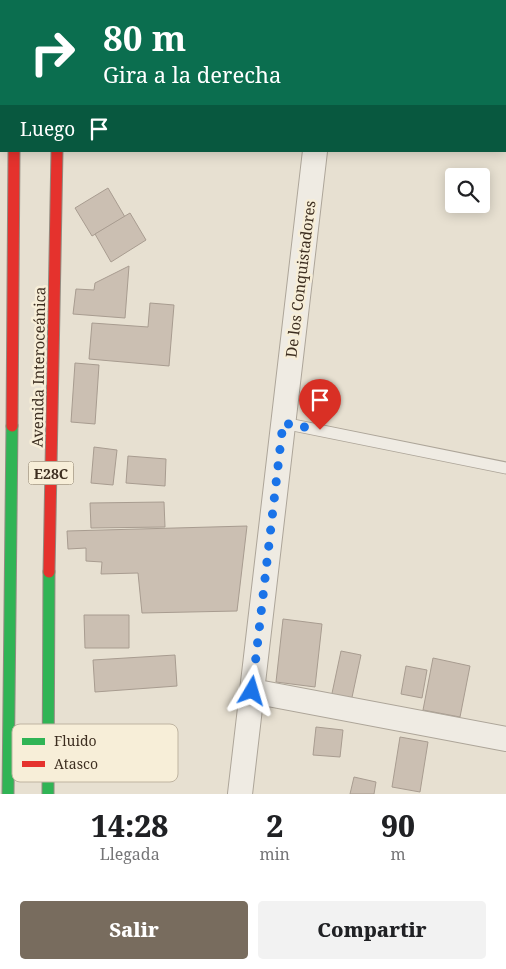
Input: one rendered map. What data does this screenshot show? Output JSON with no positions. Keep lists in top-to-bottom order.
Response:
{
  "streets": {
    "highway": ["Avenida Interoceánica", "E28C"],
    "street": ["De los Conquistadores"]
  },
  "legend": ["Fluido", "Atasco"],
  "page": {
    "turn": ["80 m", "Gira a la derecha"],
    "then": "Luego",
    "eta": [
      "14:28",
      "Llegada",
      "2",
      "min",
      "90",
      "m"
    ],
    "buttons": ["Salir", "Compartir"]
  }
}
